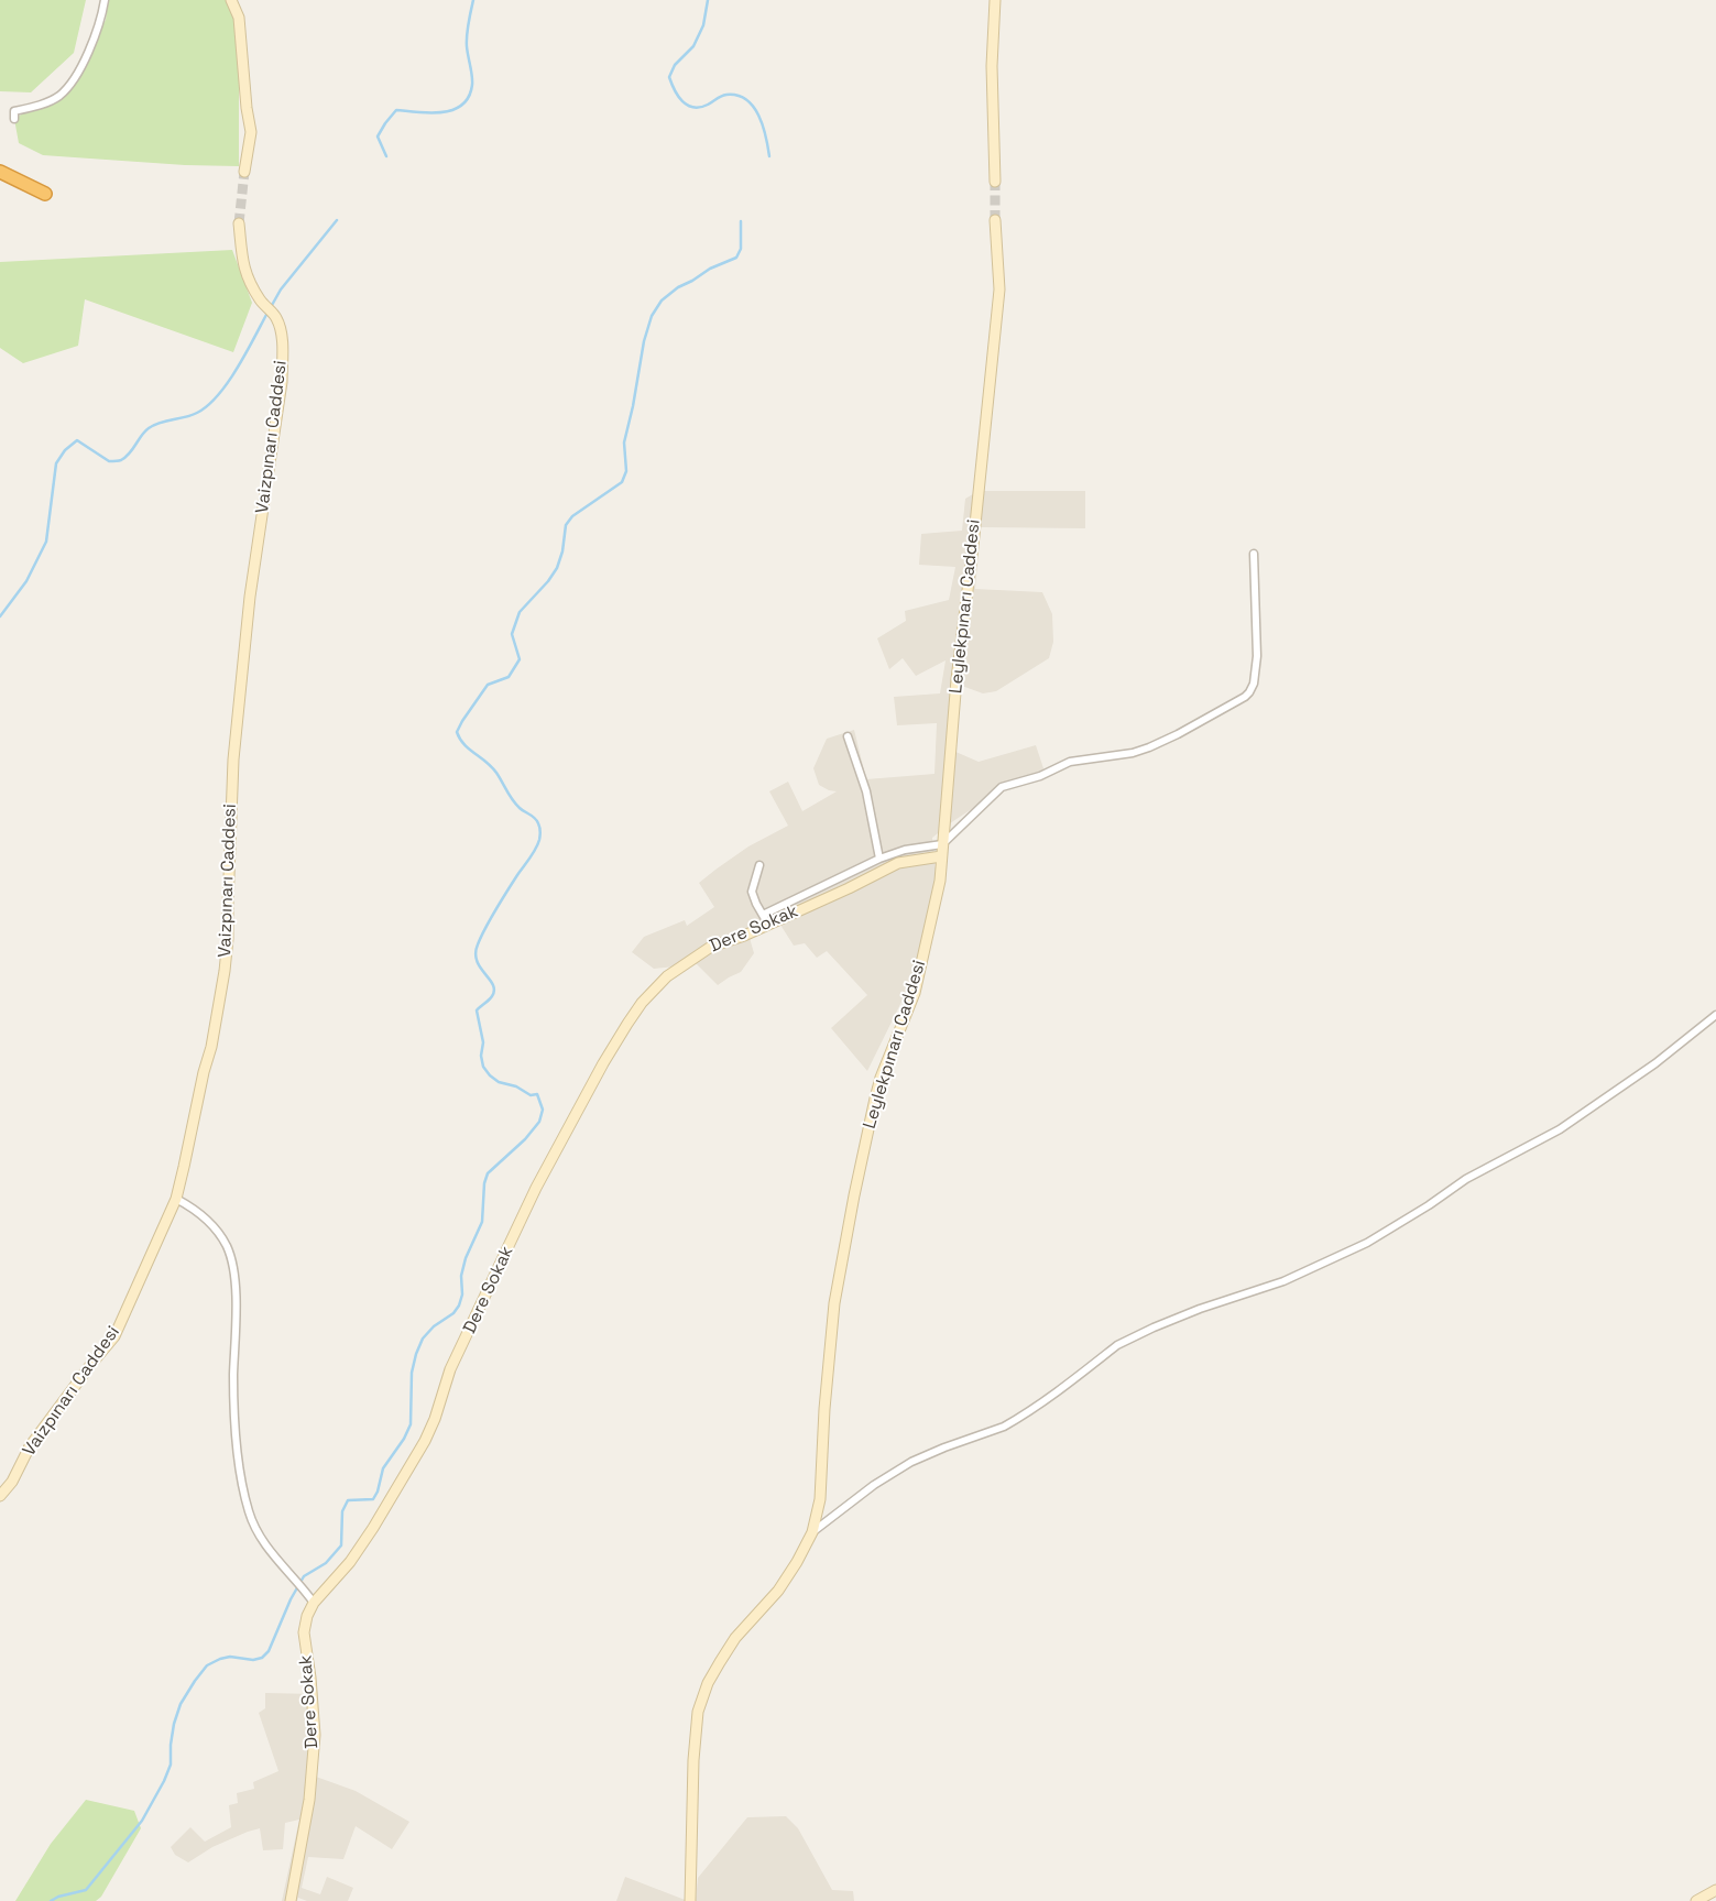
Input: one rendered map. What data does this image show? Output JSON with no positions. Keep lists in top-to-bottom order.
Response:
{
  "streets": {
    "street": ["Vaizpınarı Caddesi", "Leylekpınarı Caddesi", "Dere Sokak"]
  },
  "crossings": [
    ["Leylekpınarı Caddesi", "Dere Sokak"]
  ]
}
